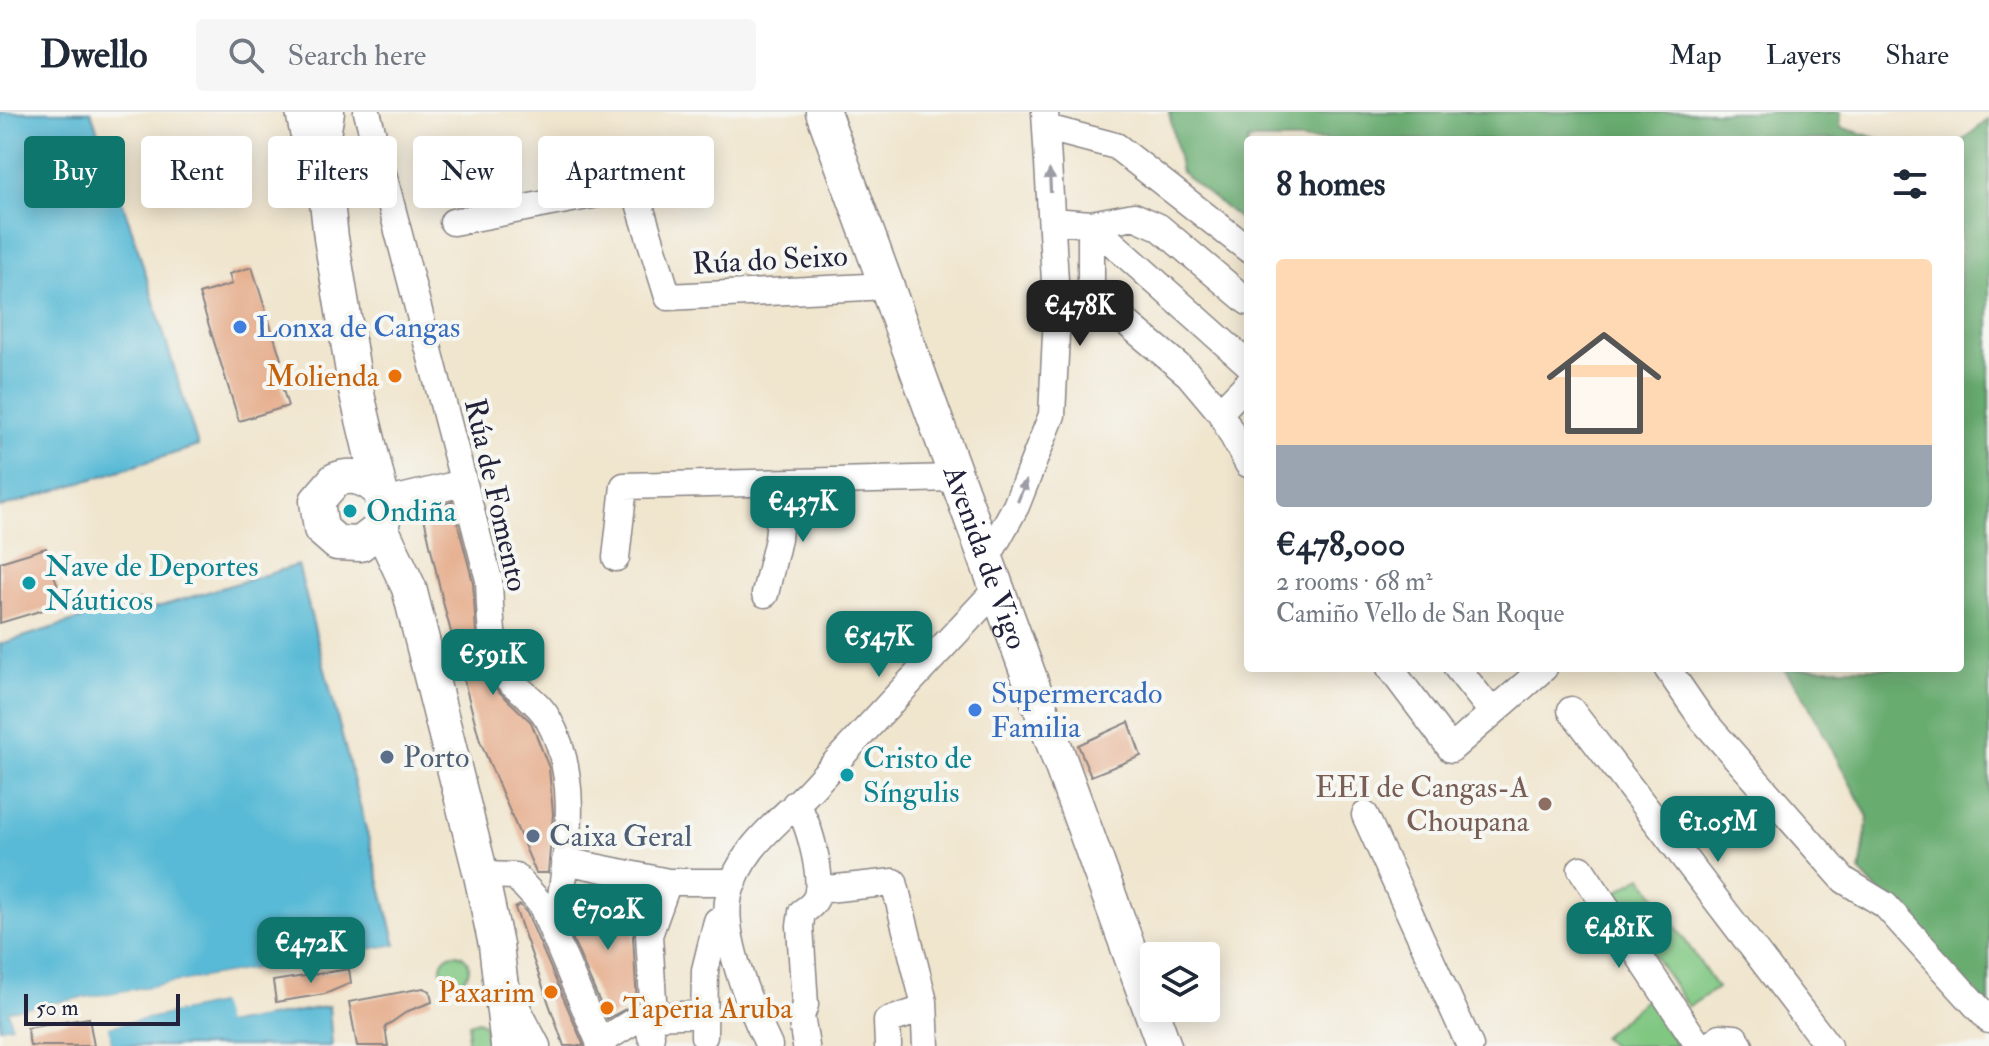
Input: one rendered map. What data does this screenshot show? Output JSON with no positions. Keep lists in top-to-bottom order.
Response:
{
  "streets": {
    "main road": ["Avenida de Vigo"],
    "street": ["Rúa do Seixo", "Rúa de Fomento"]
  },
  "crossings": [
    ["Rúa do Seixo", "Avenida de Vigo"]
  ],
  "places": [
    "Lonxa de Cangas",
    "Molienda",
    "Ondiña",
    "Nave de Deportes Náuticos",
    "Supermercado Familia",
    "Porto",
    "Cristo de Síngulis",
    "EEI de Cangas-A Choupana",
    "Caixa Geral",
    "Paxarim",
    "Taperia Aruba"
  ],
  "scale_bar": "50 m",
  "page": {
    "header": "Dwello",
    "search": "Search here",
    "nav": ["Map", "Layers", "Share"],
    "chip": [
      "Buy",
      "Rent",
      "Filters",
      "New",
      "Apartment"
    ],
    "heading": "8 homes",
    "list": [
      {
        "name": "€478,000",
        "note": "2 rooms · 68 m² · Camiño Vello de San Roque"
      }
    ],
    "price": [
      "€478K",
      "€437K",
      "€547K",
      "€591K",
      "€1.05M",
      "€702K",
      "€481K",
      "€472K"
    ],
    "scale": "50 m"
  }
}
